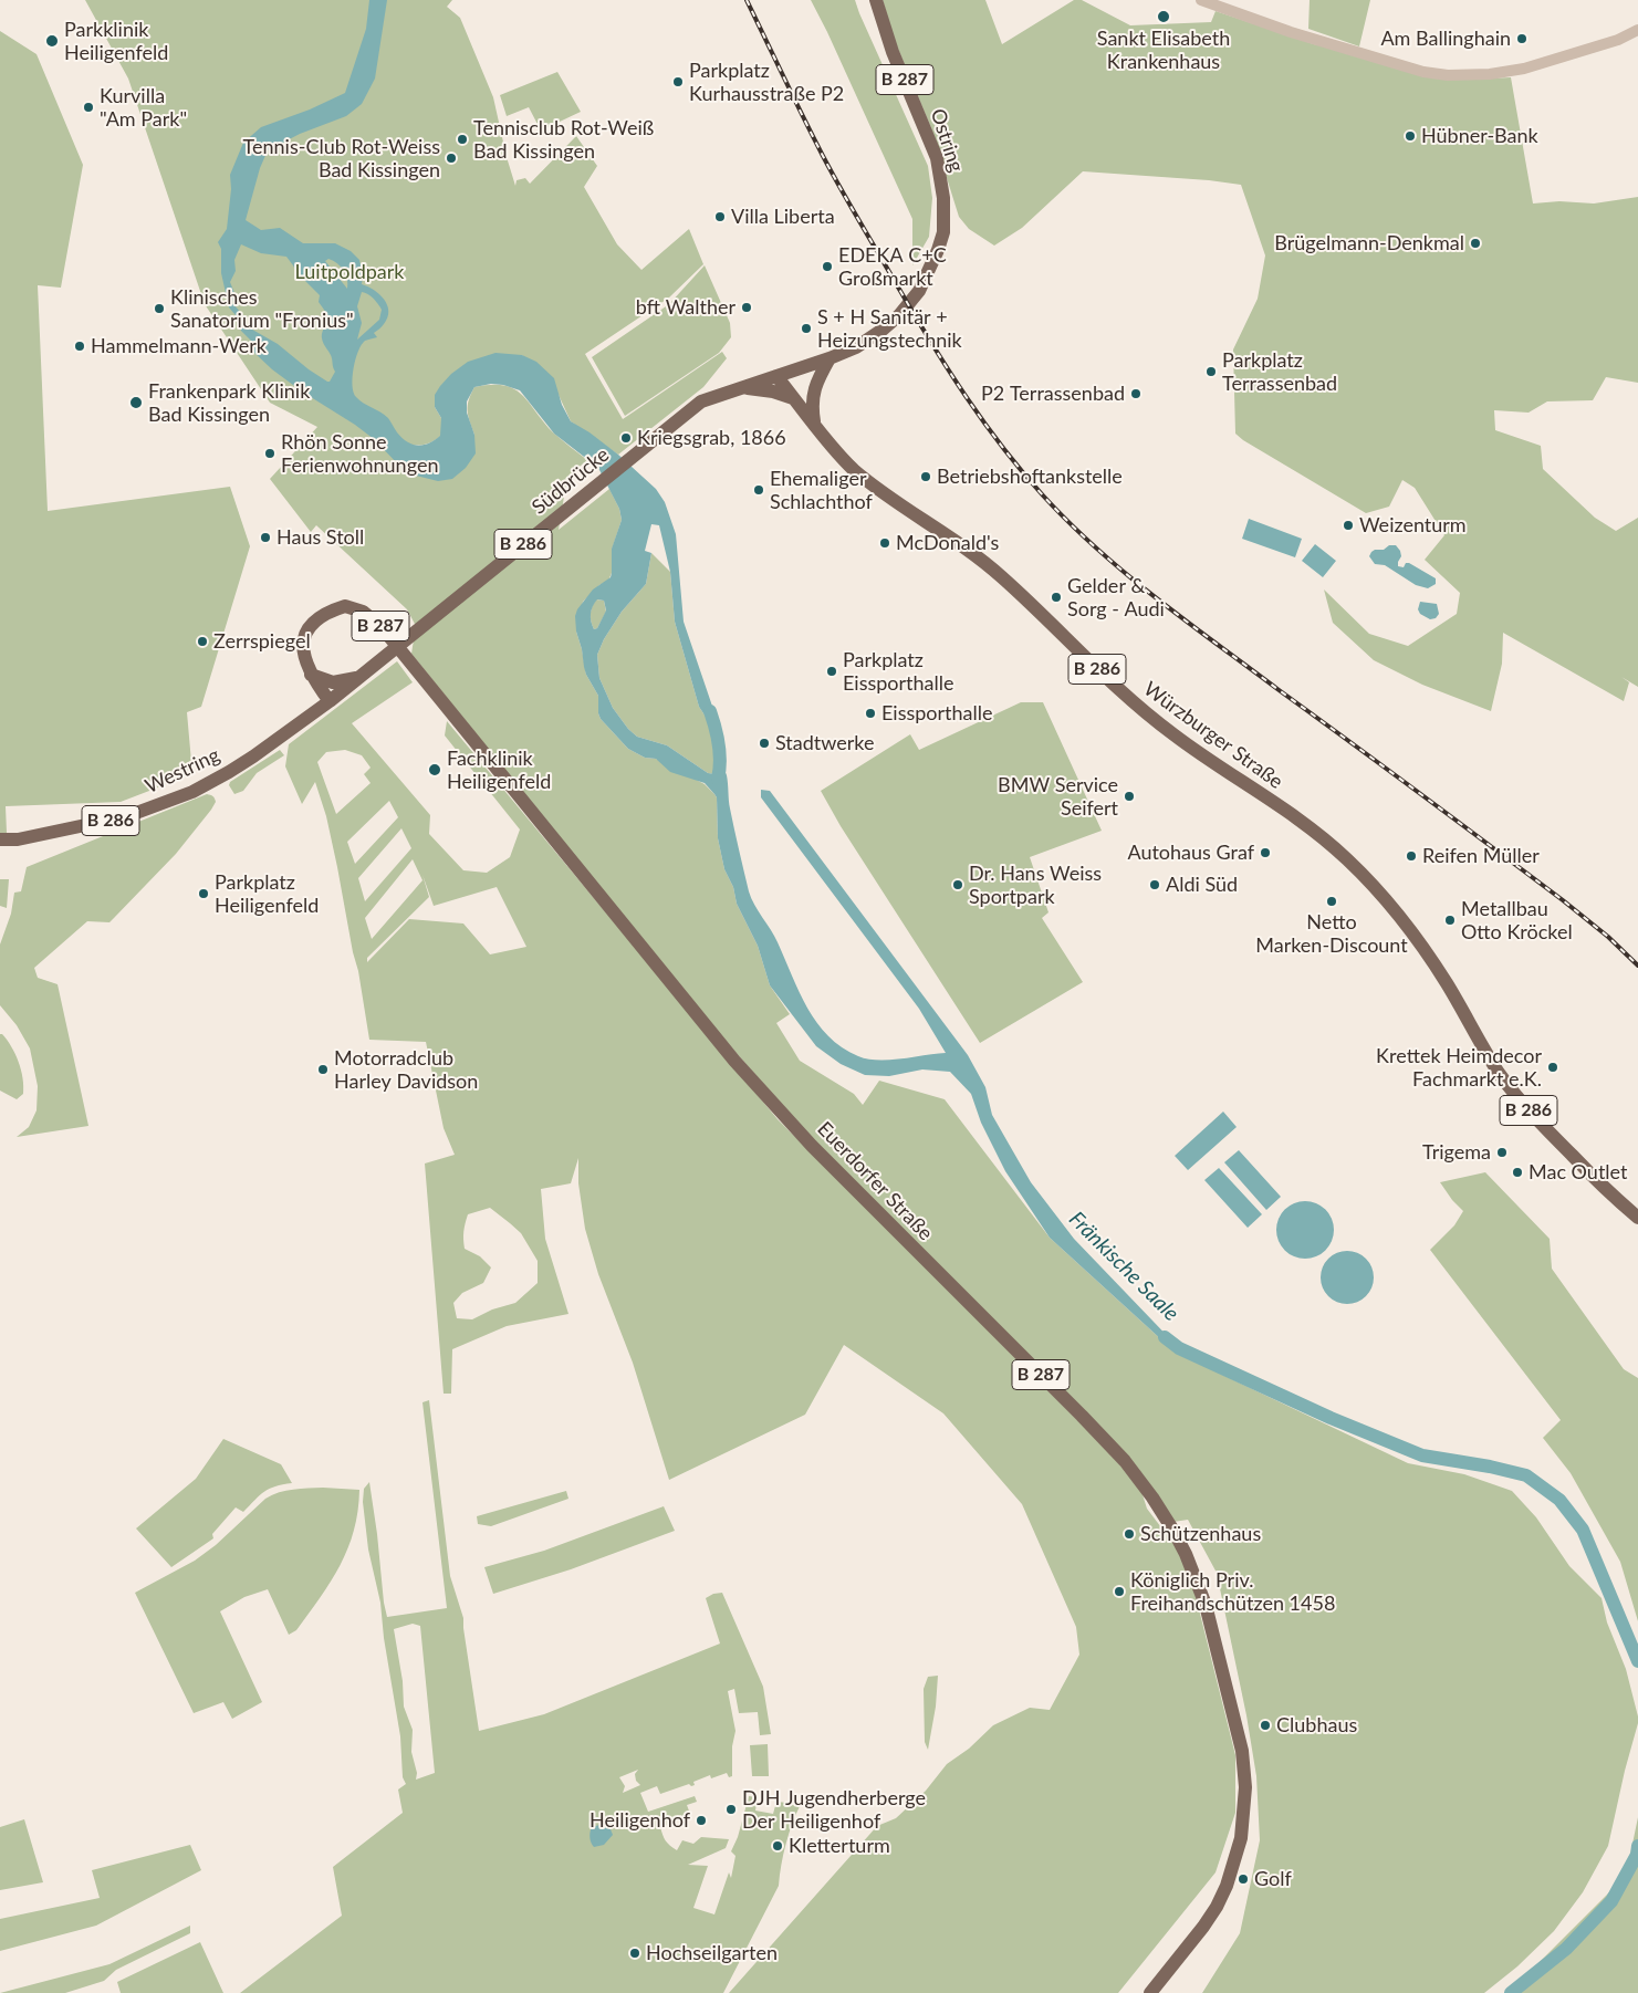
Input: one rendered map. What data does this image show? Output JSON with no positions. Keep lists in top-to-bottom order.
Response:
{
  "streets": {
    "main road": [
      "B 287",
      "Ostring",
      "Südbrücke",
      "B 286",
      "Würzburger Straße",
      "Westring",
      "Euerdorfer Straße"
    ]
  },
  "crossings": [
    ["Ostring", "Südbrücke"],
    ["Ostring", "Würzburger Straße"],
    ["Südbrücke", "B 286"],
    ["Südbrücke", "Würzburger Straße"],
    ["B 286", "Westring"],
    ["B 286", "Euerdorfer Straße"],
    ["Westring", "Euerdorfer Straße"]
  ],
  "water": ["Fränkische Saale"],
  "parks": ["Luitpoldpark"],
  "places": [
    "Sankt Elisabeth Krankenhaus",
    "Am Ballinghain",
    "Parkklinik Heiligenfeld",
    "Parkplatz Kurhausstraße P2",
    "Kurvilla \"Am Park\"",
    "Hübner-Bank",
    "Tennisclub Rot-Weiß Bad Kissingen",
    "Tennis-Club Rot-Weiss Bad Kissingen",
    "Villa Liberta",
    "Brügelmann-Denkmal",
    "EDEKA C+C Großmarkt",
    "bft Walther",
    "Klinisches Sanatorium \"Fronius\"",
    "S + H Sanitär + Heizungstechnik",
    "Hammelmann-Werk",
    "Parkplatz Terrassenbad",
    "P2 Terrassenbad",
    "Frankenpark Klinik Bad Kissingen",
    "Kriegsgrab, 1866",
    "Rhön Sonne Ferienwohnungen",
    "Betriebshoftankstelle",
    "Ehemaliger Schlachthof",
    "Weizenturm",
    "Haus Stoll",
    "McDonald's",
    "Gelder & Sorg - Audi",
    "Zerrspiegel",
    "Parkplatz Eissporthalle",
    "Eissporthalle",
    "Stadtwerke",
    "Fachklinik Heiligenfeld",
    "BMW Service Seifert",
    "Autohaus Graf",
    "Reifen Müller",
    "Dr. Hans Weiss Sportpark",
    "Aldi Süd",
    "Parkplatz Heiligenfeld",
    "Netto Marken-Discount",
    "Metallbau Otto Kröckel",
    "Krettek Heimdecor Fachmarkt e.K.",
    "Motorradclub Harley Davidson",
    "Trigema",
    "Mac Outlet",
    "Schützenhaus",
    "Königlich Priv. Freihandschützen 1458",
    "Clubhaus",
    "DJH Jugendherberge Der Heiligenhof",
    "Heiligenhof",
    "Kletterturm",
    "Golf",
    "Hochseilgarten"
  ]
}
